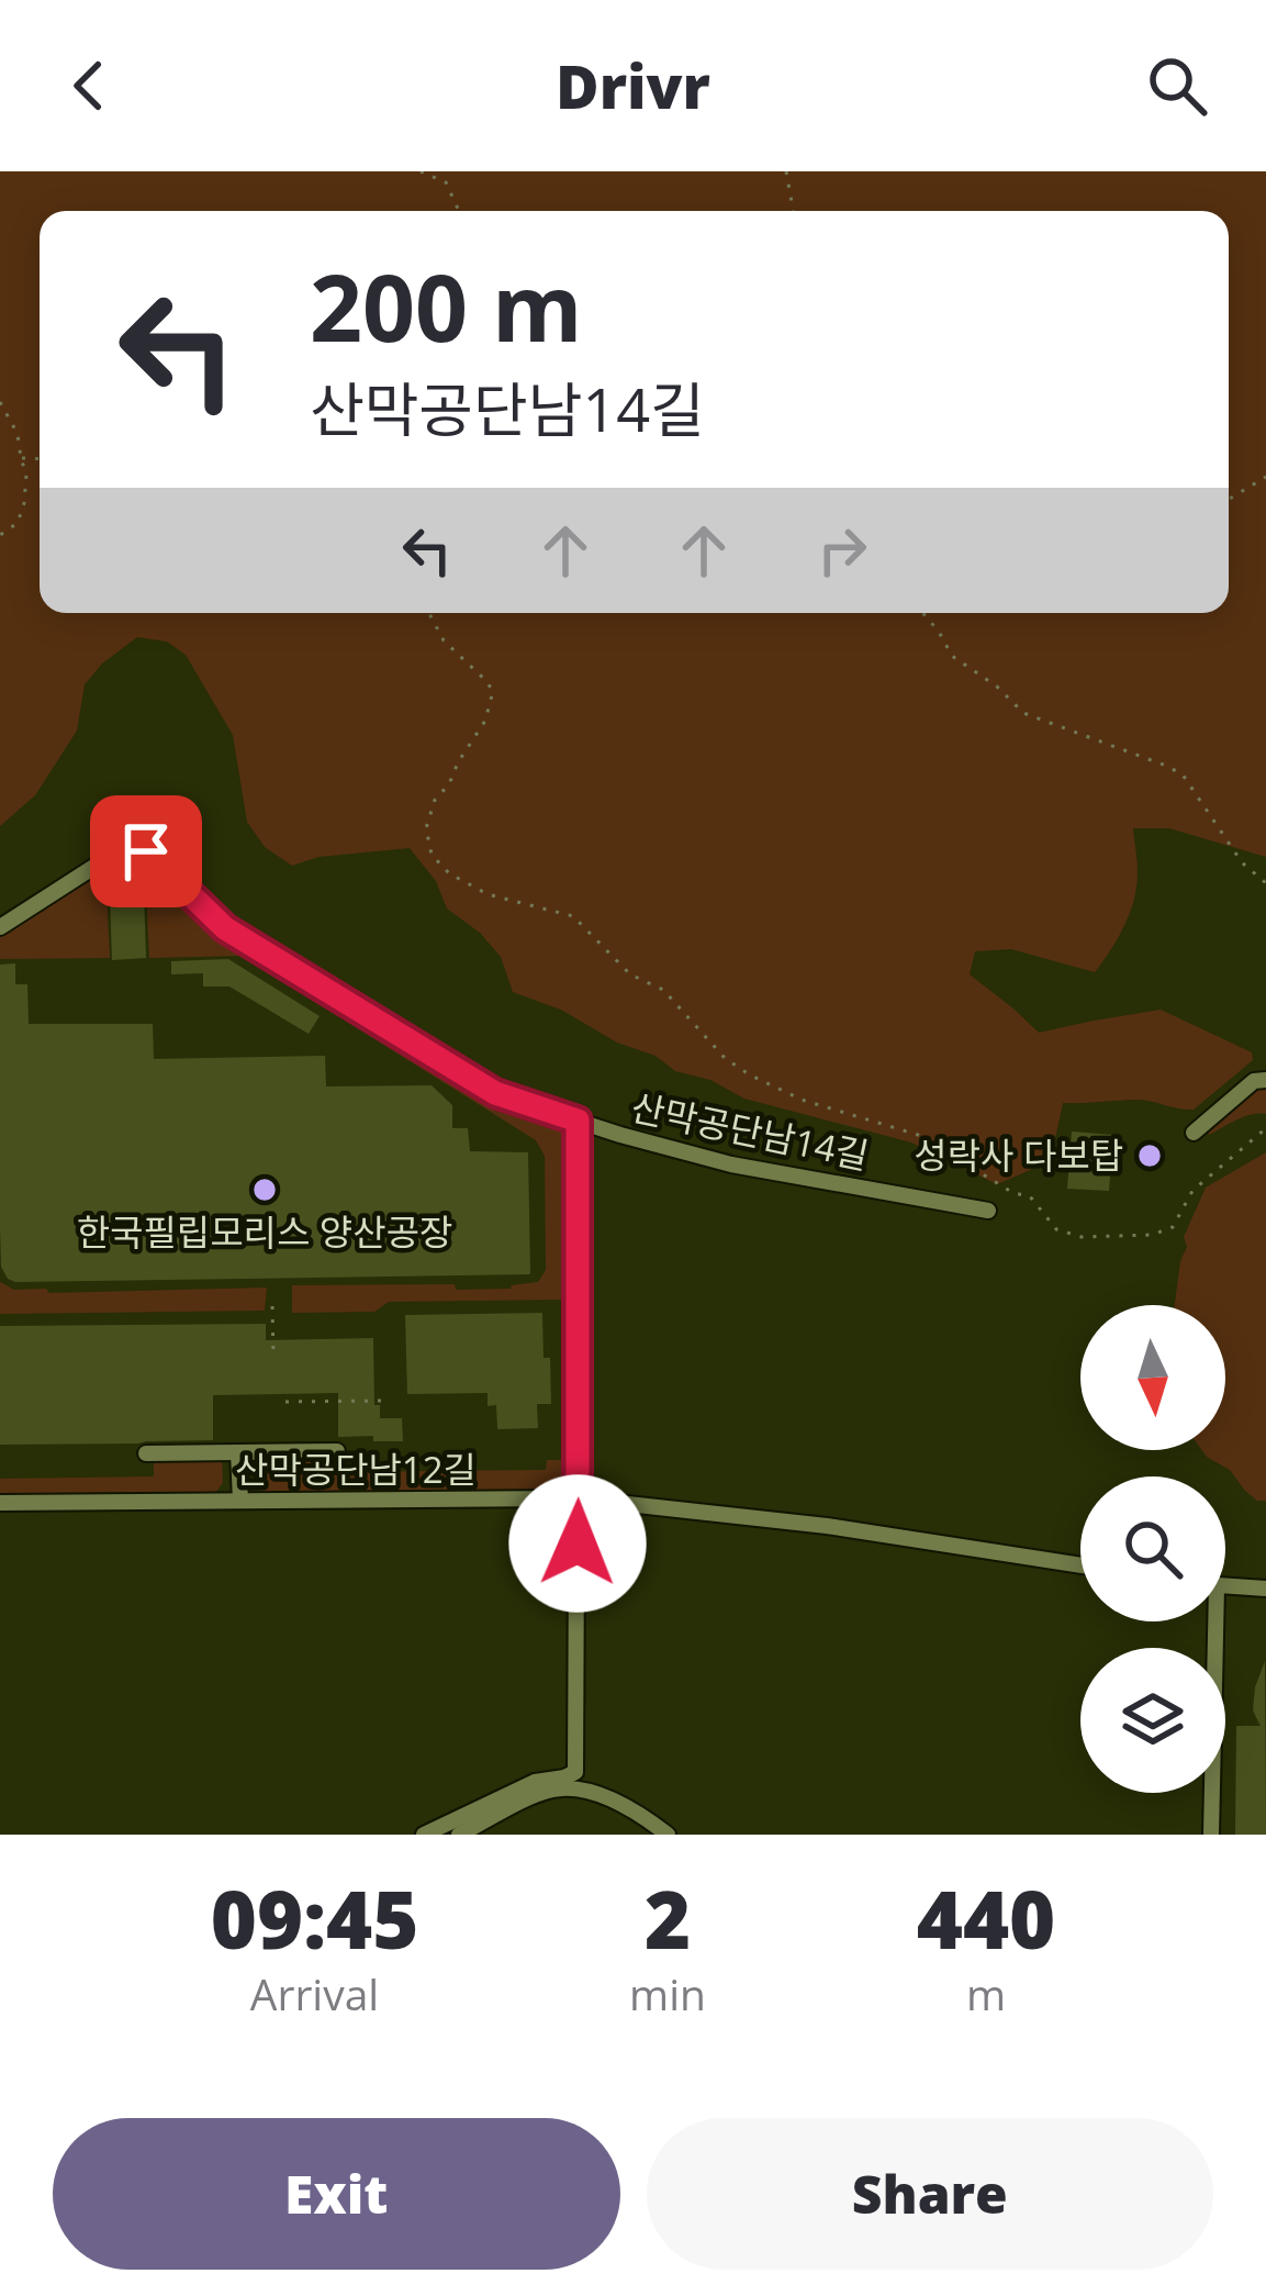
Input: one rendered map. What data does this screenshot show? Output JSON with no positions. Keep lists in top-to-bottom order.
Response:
{
  "streets": {
    "street": ["산막공단남14길", "산막공단남12길"]
  },
  "crossings": [
    ["산막공단남14길", "산막공단남12길"]
  ],
  "places": ["성락사 다보탑", "한국필립모리스 양산공장"],
  "north": "bottom",
  "page": {
    "header": "Drivr",
    "turn": ["200 m", "산막공단남14길"],
    "eta": [
      "09:45",
      "Arrival",
      "2",
      "min",
      "440",
      "m"
    ],
    "buttons": ["Exit", "Share"]
  }
}
